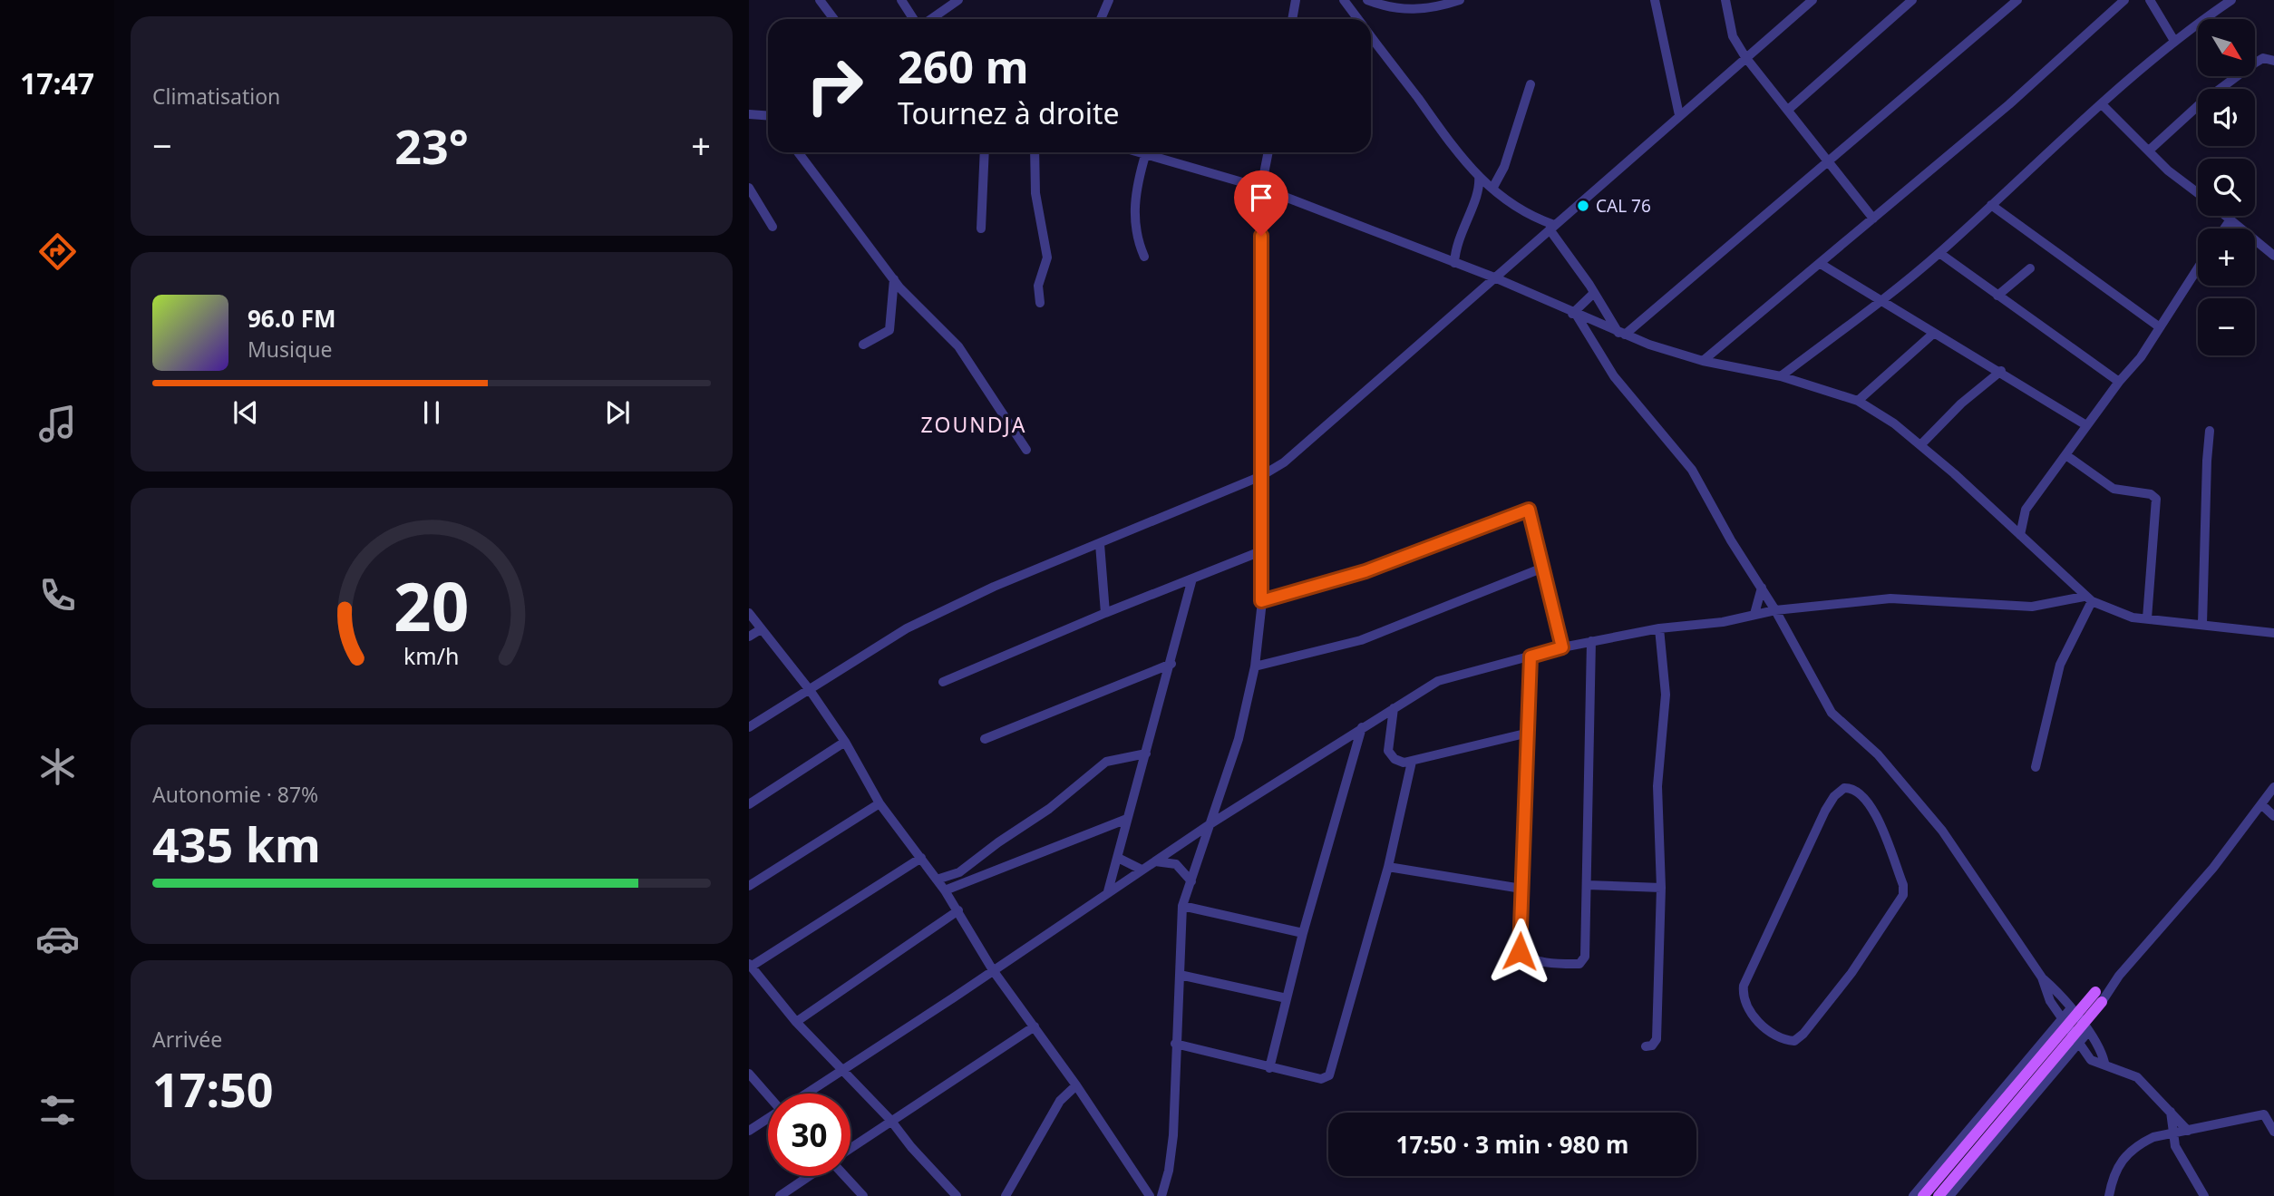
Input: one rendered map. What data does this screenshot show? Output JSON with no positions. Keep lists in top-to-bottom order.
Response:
{
  "districts": ["ZOUNDJA"],
  "places": ["CAL 76"],
  "north": "bottom right",
  "page": {
    "tabs": "17:47",
    "tile": [
      "Climatisation",
      ["Autonomie · 87%", "435 km"],
      ["Arrivée", "17:50"]
    ],
    "map_buttons": ["+", "−"],
    "turn": ["260 m", "Tournez à droite"],
    "heat": ["−", "23°", "+"],
    "song": ["96.0 FM", "Musique"],
    "limit": "30",
    "trip": "17:50 · 3 min · 980 m",
    "gauge": ["20", "km/h"]
  }
}
